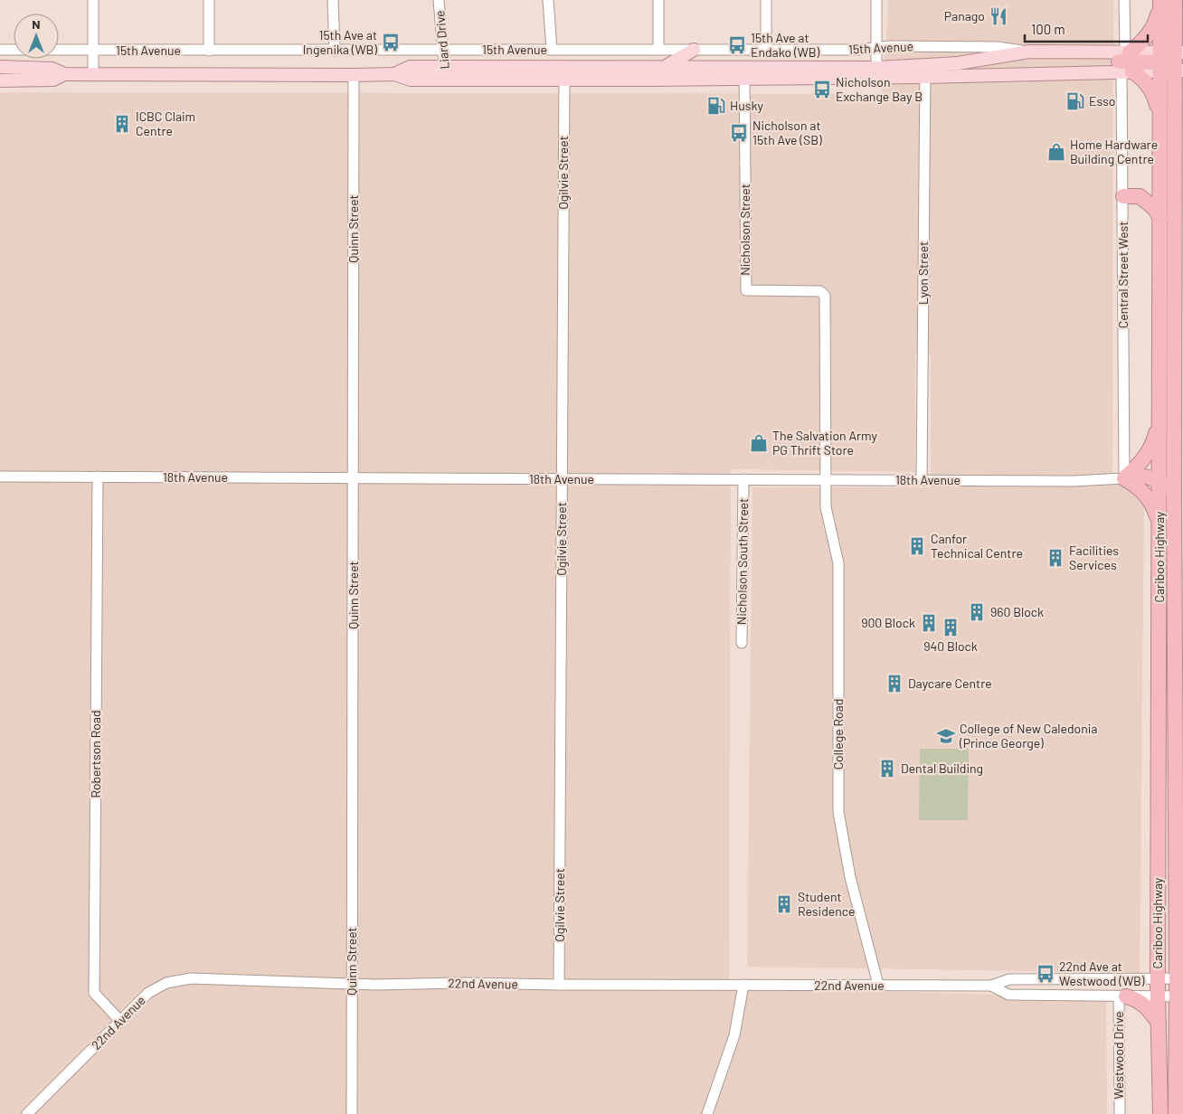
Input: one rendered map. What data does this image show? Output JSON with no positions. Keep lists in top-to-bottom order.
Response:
{
  "streets": {
    "highway": ["Cariboo Highway"],
    "main road": ["15th Avenue"],
    "street": [
      "Liard Drive",
      "Ogilvie Street",
      "Quinn Street",
      "Nicholson Street",
      "Lyon Street",
      "Central Street West",
      "18th Avenue",
      "Nicholson South Street",
      "College Road",
      "Robertson Road",
      "22nd Avenue",
      "Westwood Drive"
    ]
  },
  "crossings": [
    ["Liard Drive", "15th Avenue"],
    ["15th Avenue", "Ogilvie Street"],
    ["15th Avenue", "Quinn Street"],
    ["15th Avenue", "Nicholson Street"],
    ["15th Avenue", "Lyon Street"],
    ["15th Avenue", "Central Street West"],
    ["Ogilvie Street", "18th Avenue"],
    ["Ogilvie Street", "22nd Avenue"],
    ["Quinn Street", "18th Avenue"],
    ["Quinn Street", "22nd Avenue"],
    ["Nicholson Street", "18th Avenue"],
    ["Nicholson Street", "College Road"],
    ["Lyon Street", "18th Avenue"],
    ["Central Street West", "18th Avenue"],
    ["18th Avenue", "Nicholson South Street"],
    ["18th Avenue", "College Road"],
    ["18th Avenue", "Robertson Road"],
    ["Cariboo Highway", "22nd Avenue"],
    ["College Road", "22nd Avenue"],
    ["Robertson Road", "22nd Avenue"],
    ["22nd Avenue", "Westwood Drive"]
  ],
  "places": {
    "restaurant": ["Panago"],
    "bus stop": [
      "15th Ave at Ingenika (WB)",
      "15th Ave at Endako (WB)",
      "Nicholson Exchange Bay B",
      "Nicholson at 15th Ave (SB)",
      "22nd Ave at Westwood (WB)"
    ],
    "fuel station": ["Esso", "Husky"],
    "building": [
      "ICBC Claim Centre",
      "Canfor Technical Centre",
      "Facilities Services",
      "960 Block",
      "900 Block",
      "940 Block",
      "Daycare Centre",
      "Dental Building",
      "Student Residence"
    ],
    "shop": ["Home Hardware Building Centre", "The Salvation Army PG Thrift Store"],
    "school or university": ["College of New Caledonia (Prince George)"]
  },
  "scale_bar": "100 m",
  "north": "top"
}
